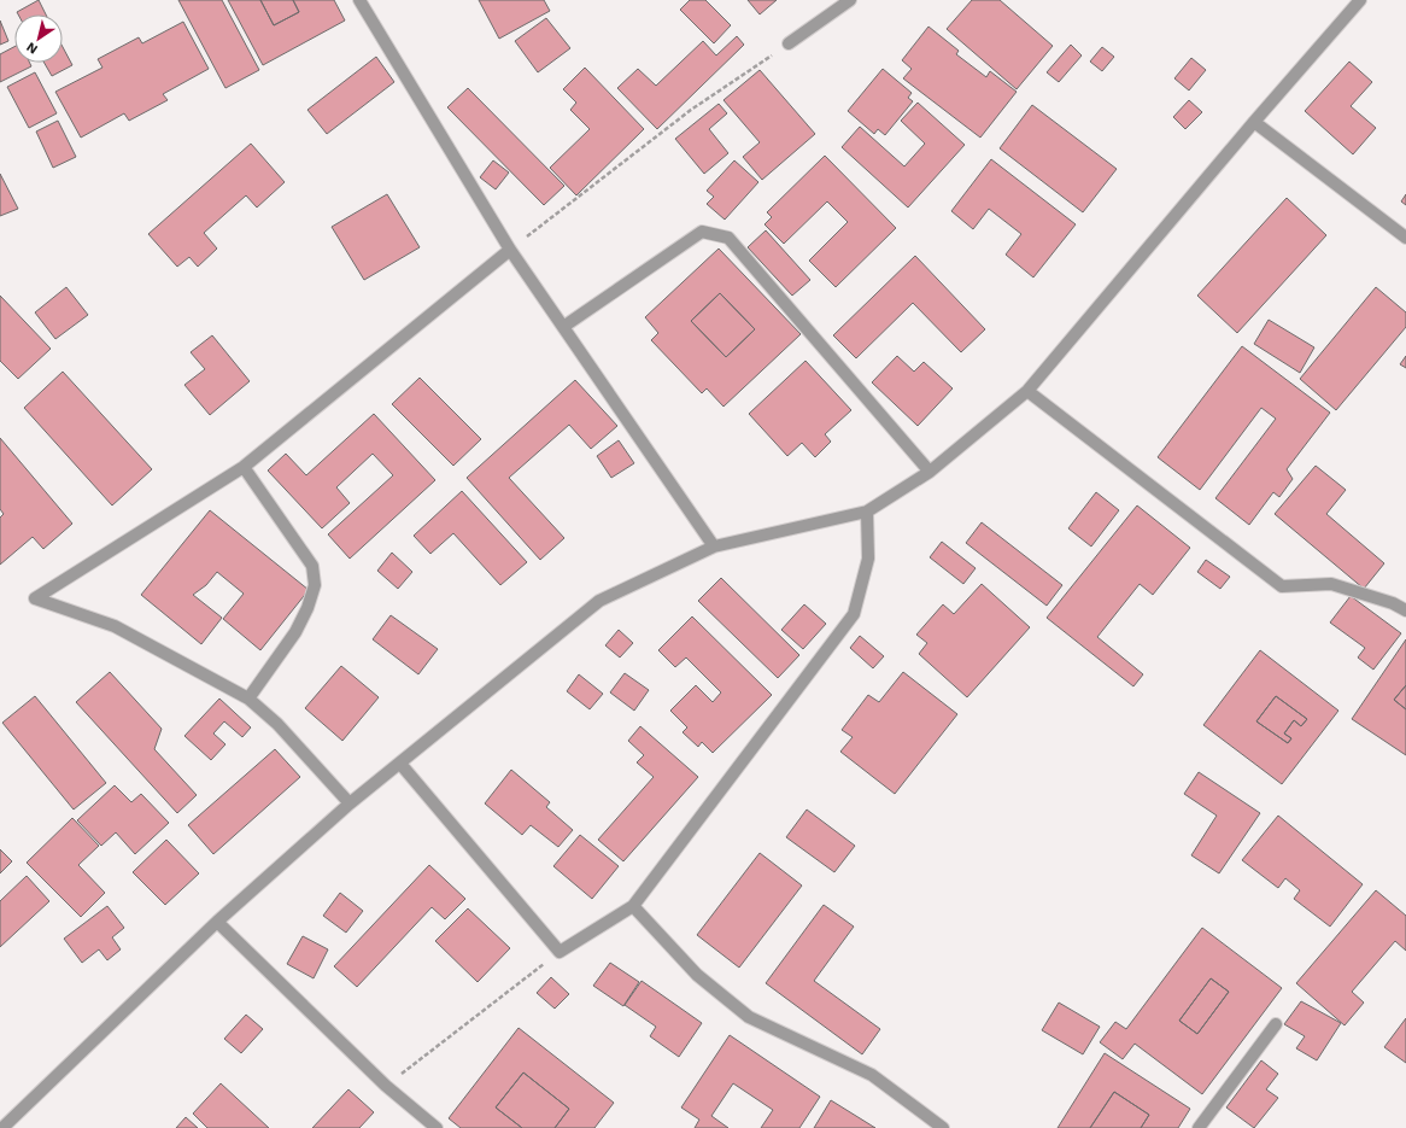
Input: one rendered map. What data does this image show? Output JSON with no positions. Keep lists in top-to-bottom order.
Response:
{
  "north": "bottom left"
}
